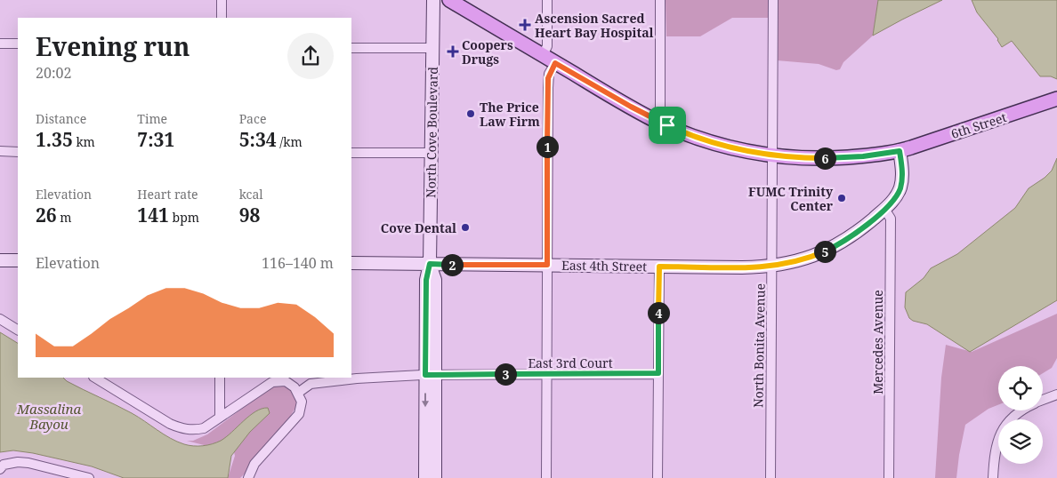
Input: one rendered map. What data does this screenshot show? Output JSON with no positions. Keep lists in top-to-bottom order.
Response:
{
  "streets": {
    "main road": ["6th Street"],
    "street": [
      "North Cove Boulevard",
      "East 4th Street",
      "Mercedes Avenue",
      "North Bonita Avenue",
      "East 3rd Court"
    ]
  },
  "crossings": [
    ["6th Street", "East 4th Street"],
    ["6th Street", "North Bonita Avenue"],
    ["North Cove Boulevard", "East 4th Street"],
    ["North Cove Boulevard", "East 3rd Court"],
    ["East 4th Street", "Mercedes Avenue"],
    ["East 4th Street", "North Bonita Avenue"]
  ],
  "water": ["Massalina Bayou"],
  "places": {
    "health": ["Ascension Sacred Heart Bay Hospital", "Coopers Drugs"],
    "other": ["The Price Law Firm", "FUMC Trinity Center", "Cove Dental"]
  },
  "page": {
    "heading": ["Evening run", "20:02"],
    "stats": [
      ["Distance", "1.35 km"],
      ["Time", "7:31"],
      ["Pace", "5:34 /km"],
      ["Elevation", "26 m"],
      ["Heart rate", "141 bpm"],
      ["kcal", "98"]
    ],
    "pins": [
      "1",
      "6",
      "5",
      "2",
      "4",
      "3"
    ],
    "chart": ["Elevation", "116–140 m"]
  }
}
